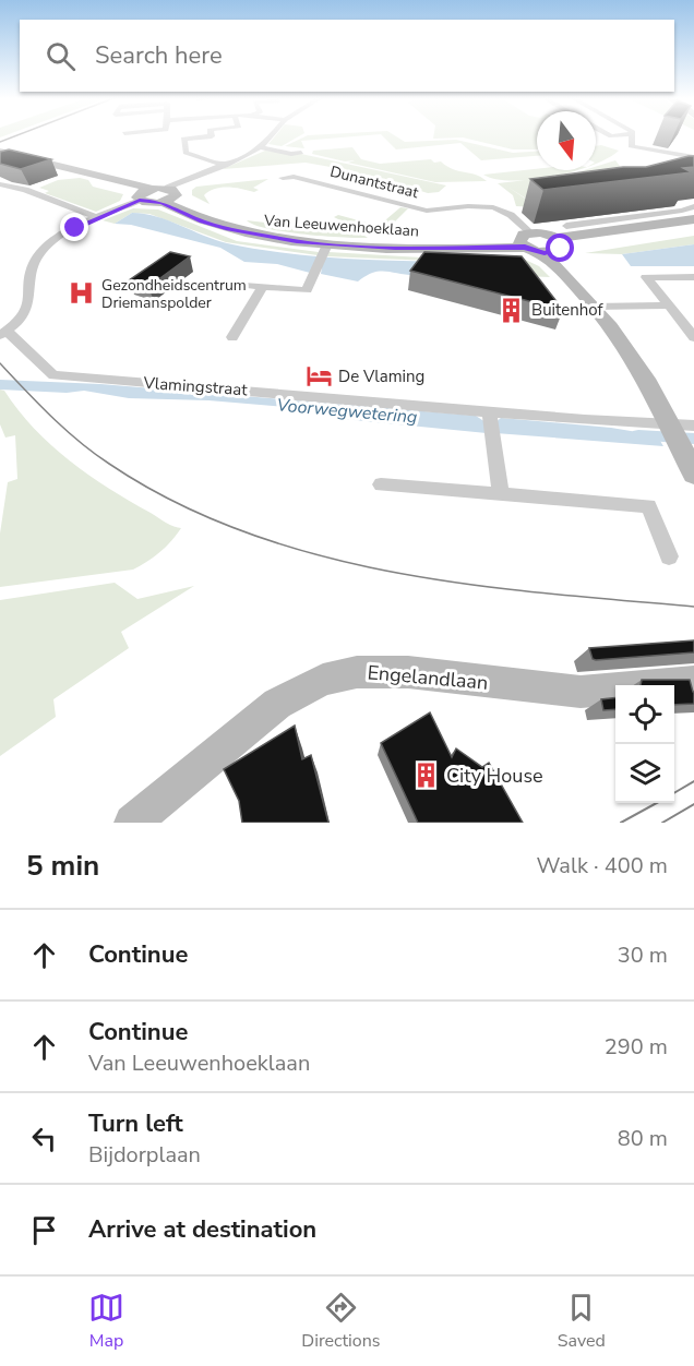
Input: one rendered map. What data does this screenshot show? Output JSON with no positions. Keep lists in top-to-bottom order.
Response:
{
  "streets": {
    "street": [
      "Dunantstraat",
      "Van Leeuwenhoeklaan",
      "Vlamingstraat",
      "Engelandlaan"
    ]
  },
  "crossings": [
    ["Dunantstraat", "Van Leeuwenhoeklaan"]
  ],
  "water": ["Voorwegwetering"],
  "places": {
    "hospital": ["Gezondheidscentrum Driemanspolder"],
    "building": ["Buitenhof", "City House"],
    "hotel": ["De Vlaming"]
  },
  "north": "bottom",
  "page": {
    "search": "Search here",
    "heading": ["5 min", "Walk · 400 m"],
    "list": [
      ["Continue", "30 m"],
      ["Continue", "Van Leeuwenhoeklaan", "290 m"],
      ["Turn left", "Bijdorplaan", "80 m"],
      "Arrive at destination"
    ],
    "nav": ["Map", "Directions", "Saved"]
  }
}
